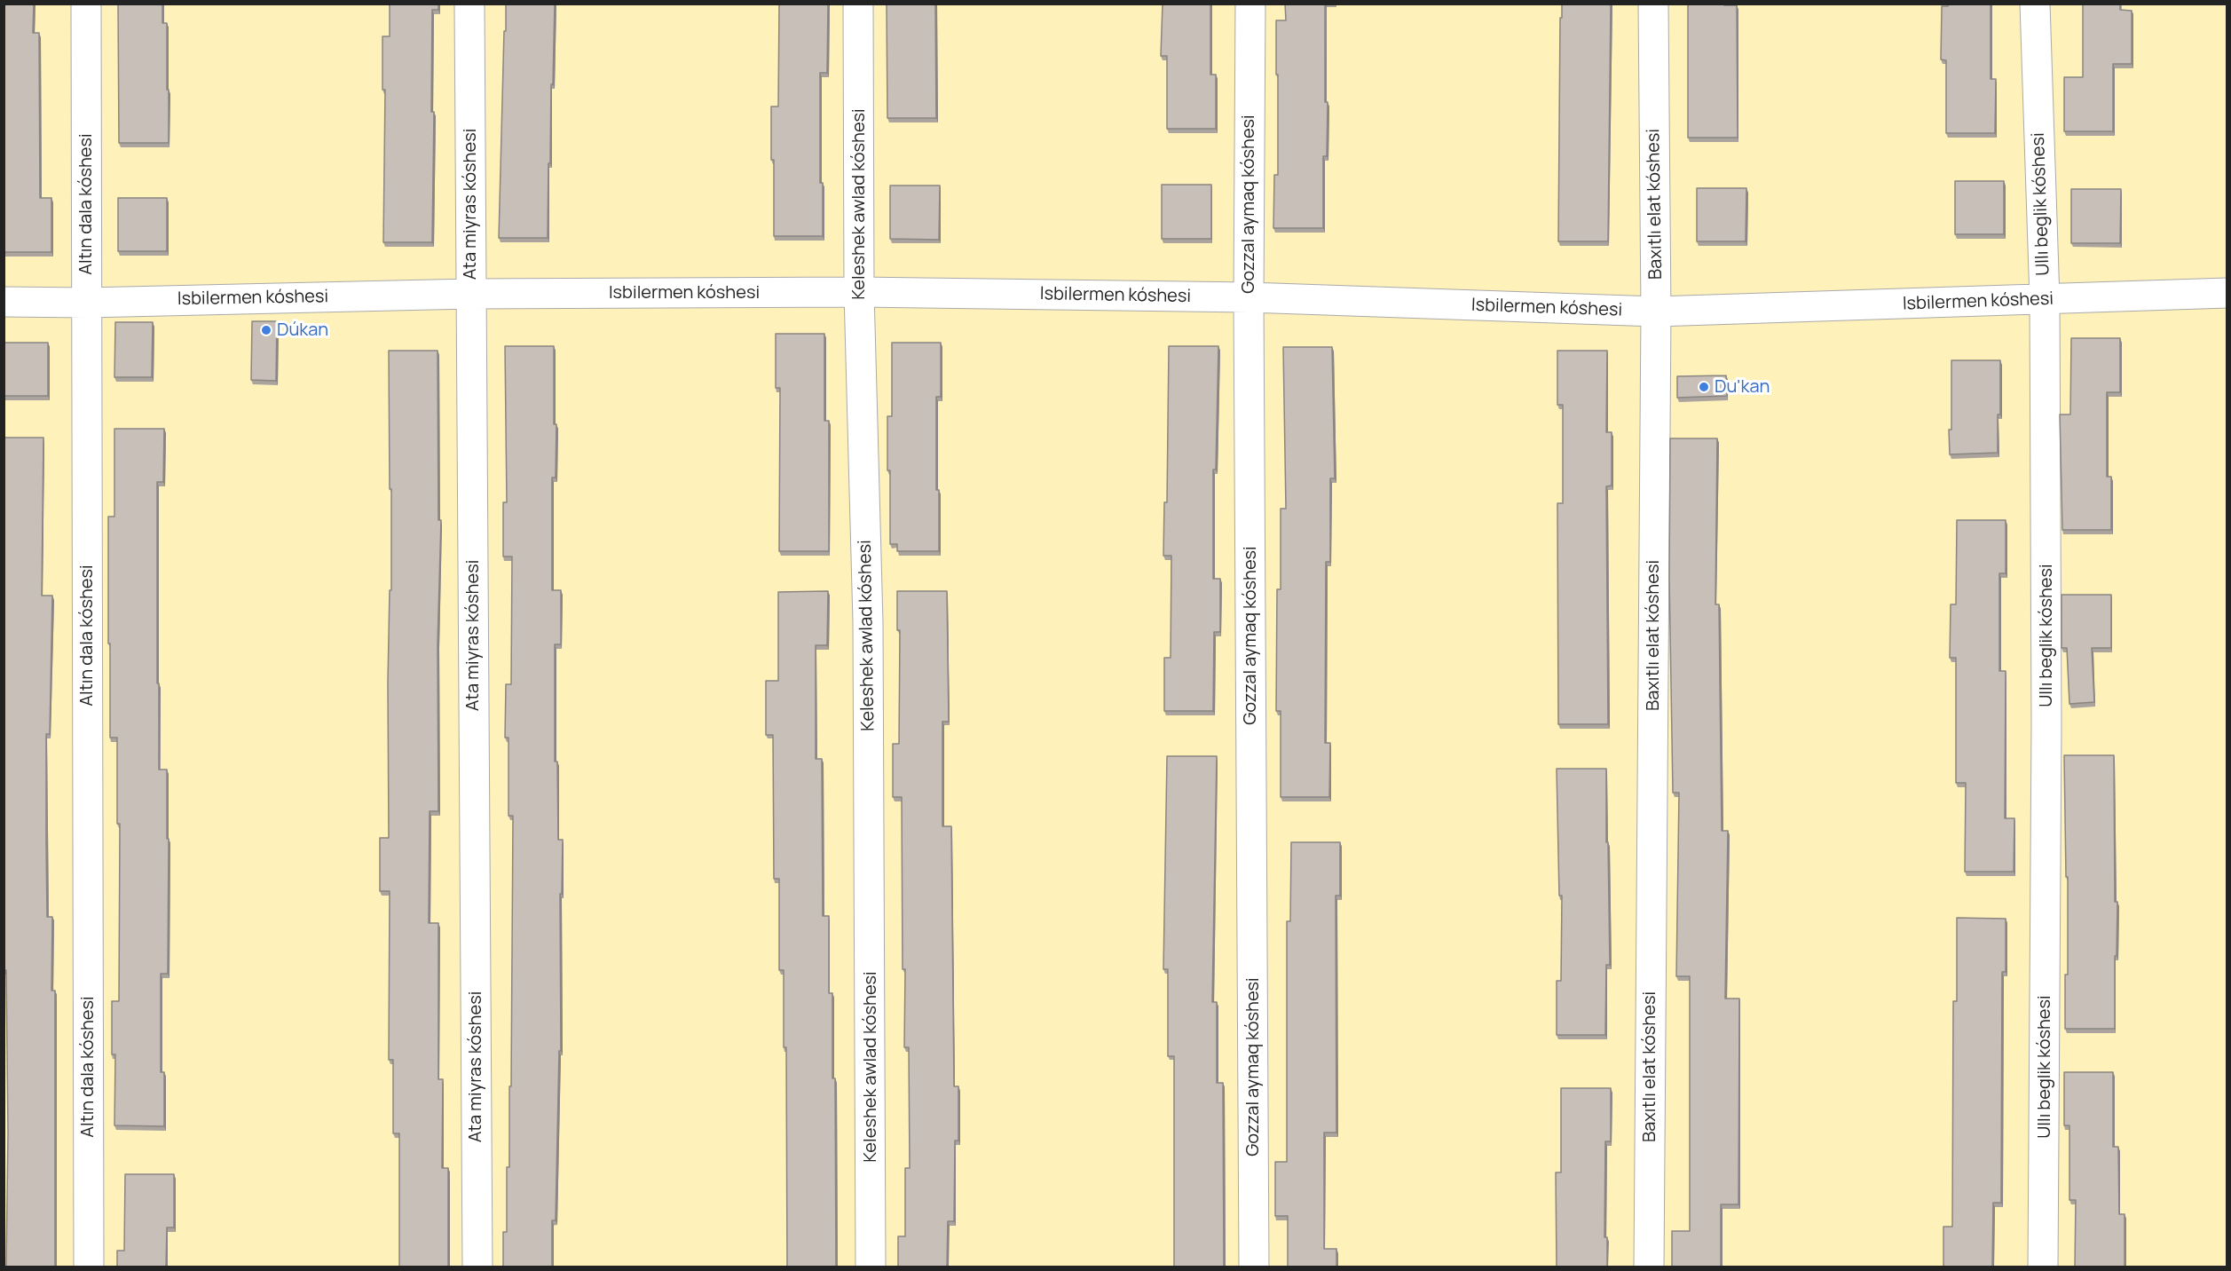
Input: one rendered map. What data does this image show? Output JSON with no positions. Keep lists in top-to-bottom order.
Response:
{
  "streets": {
    "street": [
      "Altın dala kóshesi",
      "Ata miyras kóshesi",
      "Keleshek awlad kóshesi",
      "Gozzal aymaq kóshesi",
      "Baxıtlı elat kóshesi",
      "Ullı beglik kóshesi",
      "Isbilermen kóshesi"
    ]
  },
  "crossings": [
    ["Altın dala kóshesi", "Isbilermen kóshesi"],
    ["Ata miyras kóshesi", "Isbilermen kóshesi"],
    ["Keleshek awlad kóshesi", "Isbilermen kóshesi"],
    ["Gozzal aymaq kóshesi", "Isbilermen kóshesi"],
    ["Baxıtlı elat kóshesi", "Isbilermen kóshesi"],
    ["Ullı beglik kóshesi", "Isbilermen kóshesi"]
  ],
  "places": ["Dúkan", "Du'kan"]
}
